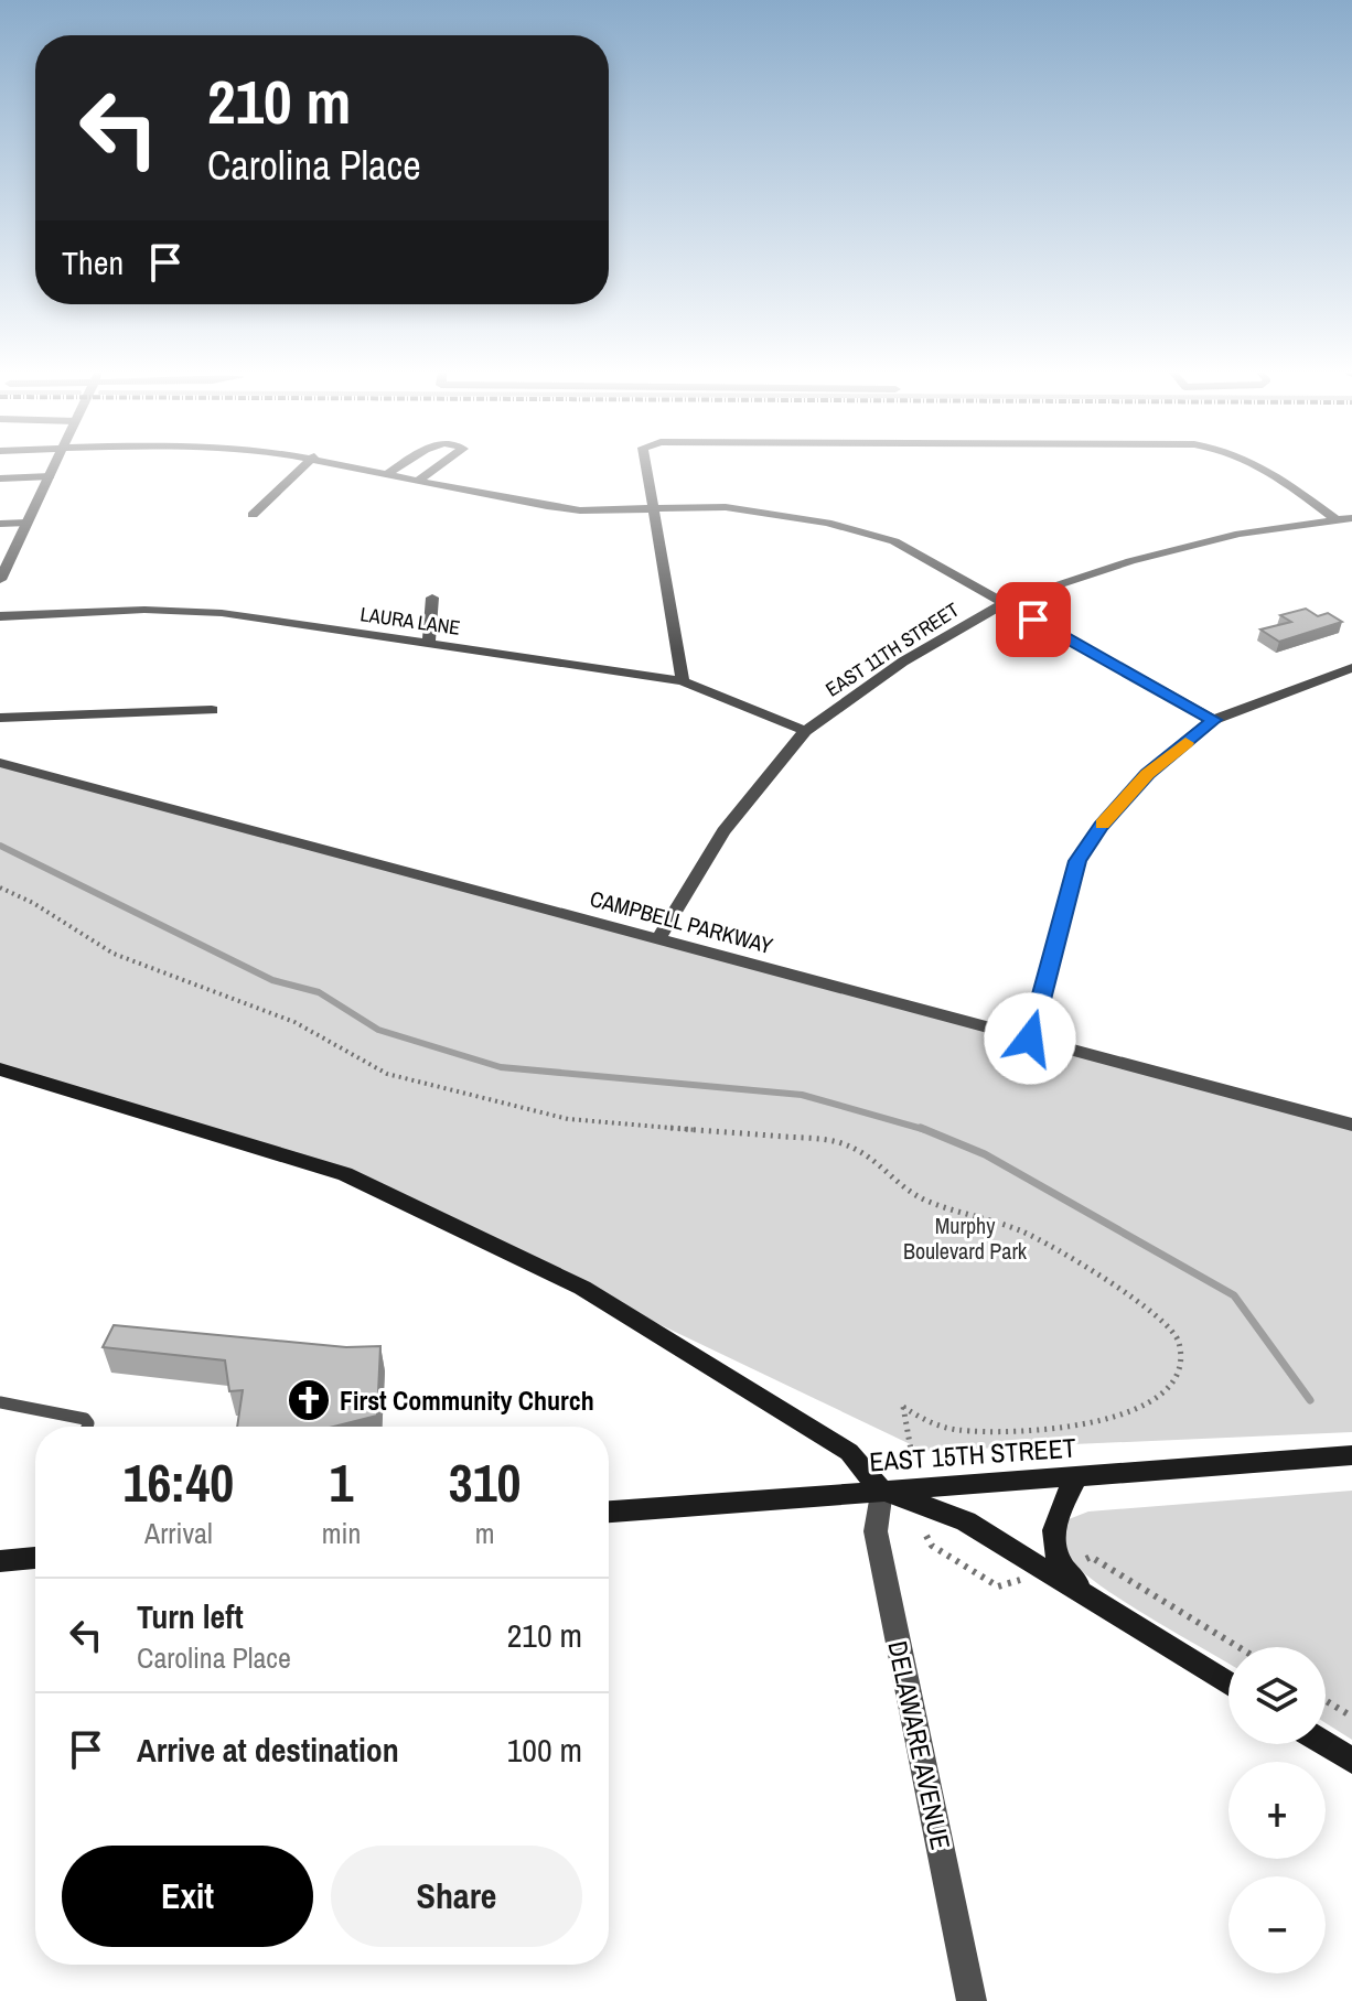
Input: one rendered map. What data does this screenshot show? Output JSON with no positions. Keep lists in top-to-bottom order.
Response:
{
  "streets": {
    "street": [
      "LAURA LANE",
      "EAST 11TH STREET",
      "CAMPBELL PARKWAY",
      "EAST 15TH STREET",
      "DELAWARE AVENUE"
    ]
  },
  "crossings": [
    ["LAURA LANE", "EAST 11TH STREET"],
    ["EAST 11TH STREET", "CAMPBELL PARKWAY"],
    ["EAST 15TH STREET", "DELAWARE AVENUE"]
  ],
  "parks": ["Murphy Boulevard Park"],
  "places": {
    "church": ["First Community Church"]
  },
  "page": {
    "turn": ["210 m", "Carolina Place"],
    "then": "Then",
    "eta": [
      "16:40",
      "Arrival",
      "1",
      "min",
      "310",
      "m"
    ],
    "list": [
      {
        "name": "Turn left",
        "note": "Carolina Place",
        "value": "210 m"
      },
      {
        "name": "Arrive at destination",
        "value": "100 m"
      }
    ],
    "map_buttons": ["+", "−"],
    "buttons": ["Exit", "Share"]
  }
}
